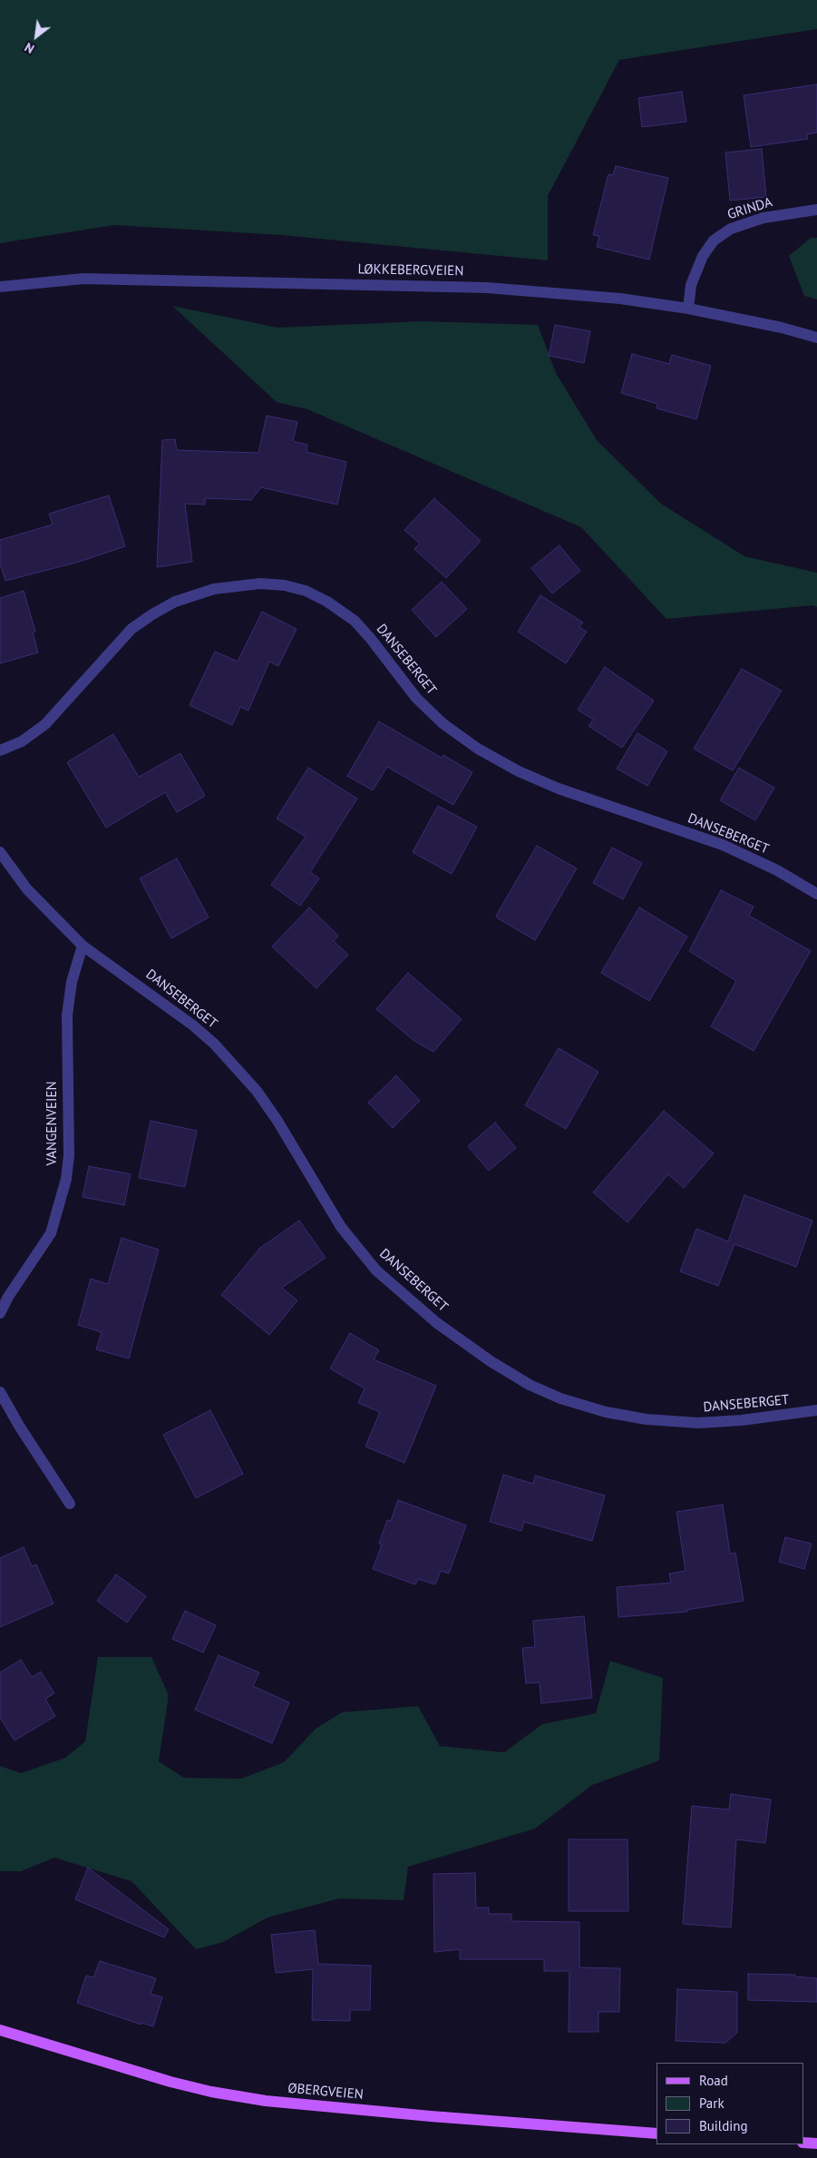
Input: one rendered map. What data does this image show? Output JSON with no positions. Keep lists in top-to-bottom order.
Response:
{
  "streets": {
    "main road": ["ØBERGVEIEN"],
    "street": [
      "GRINDA",
      "LØKKEBERGVEIEN",
      "DANSEBERGET",
      "VANGENVEIEN"
    ]
  },
  "crossings": [
    ["GRINDA", "LØKKEBERGVEIEN"],
    ["DANSEBERGET", "VANGENVEIEN"]
  ],
  "legend": ["Road", "Park", "Building"],
  "north": "bottom left"
}
